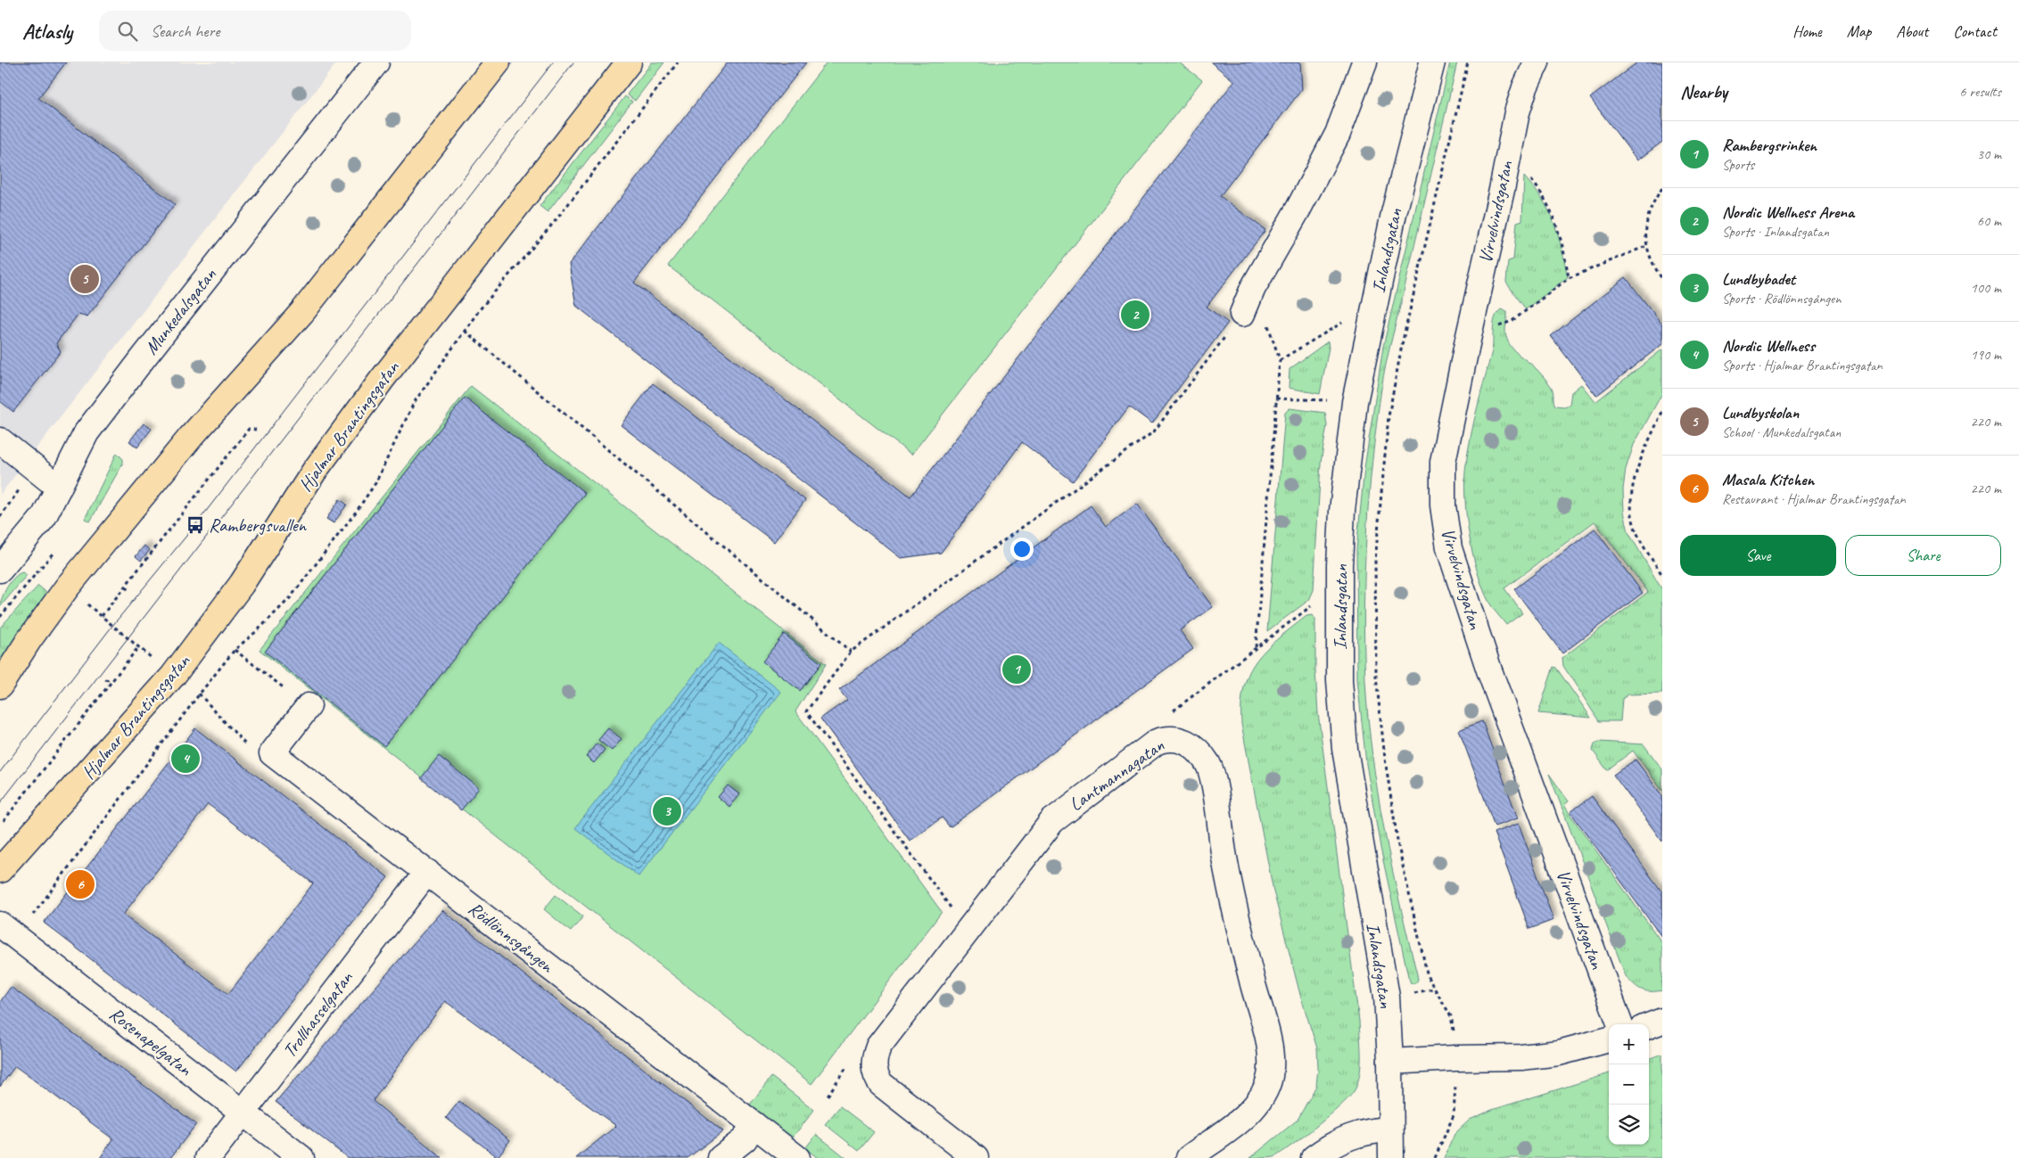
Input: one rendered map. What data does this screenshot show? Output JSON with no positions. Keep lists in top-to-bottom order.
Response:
{
  "streets": {
    "main road": ["Hjalmar Brantingsgatan"],
    "street": [
      "Virvelvindsgatan",
      "Inlandsgatan",
      "Munkedalsgatan",
      "Lantmannagatan",
      "Rödlönnsgången",
      "Trollhasselgatan",
      "Rosenapelgatan"
    ]
  },
  "crossings": [
    ["Rödlönnsgången", "Trollhasselgatan"],
    ["Trollhasselgatan", "Rosenapelgatan"]
  ],
  "places": {
    "bus stop": ["Rambergsvallen"]
  },
  "page": {
    "header": "Atlasly",
    "search": "Search here",
    "nav": [
      "Home",
      "Map",
      "About",
      "Contact"
    ],
    "heading": ["Nearby", "6 results"],
    "list": [
      {
        "mark": "1",
        "name": "Rambergsrinken",
        "note": "Sports",
        "value": "30 m"
      },
      {
        "mark": "2",
        "name": "Nordic Wellness Arena",
        "note": "Sports · Inlandsgatan",
        "value": "60 m"
      },
      {
        "mark": "3",
        "name": "Lundbybadet",
        "note": "Sports · Rödlönnsgången",
        "value": "100 m"
      },
      {
        "mark": "4",
        "name": "Nordic Wellness",
        "note": "Sports · Hjalmar Brantingsgatan",
        "value": "190 m"
      },
      {
        "mark": "5",
        "name": "Lundbyskolan",
        "note": "School · Munkedalsgatan",
        "value": "220 m"
      },
      {
        "mark": "6",
        "name": "Masala Kitchen",
        "note": "Restaurant · Hjalmar Brantingsgatan",
        "value": "220 m"
      }
    ],
    "pins": [
      "5",
      "2",
      "1",
      "4",
      "3",
      "6"
    ],
    "buttons": ["Save", "Share"],
    "map_buttons": ["+", "−"]
  }
}
